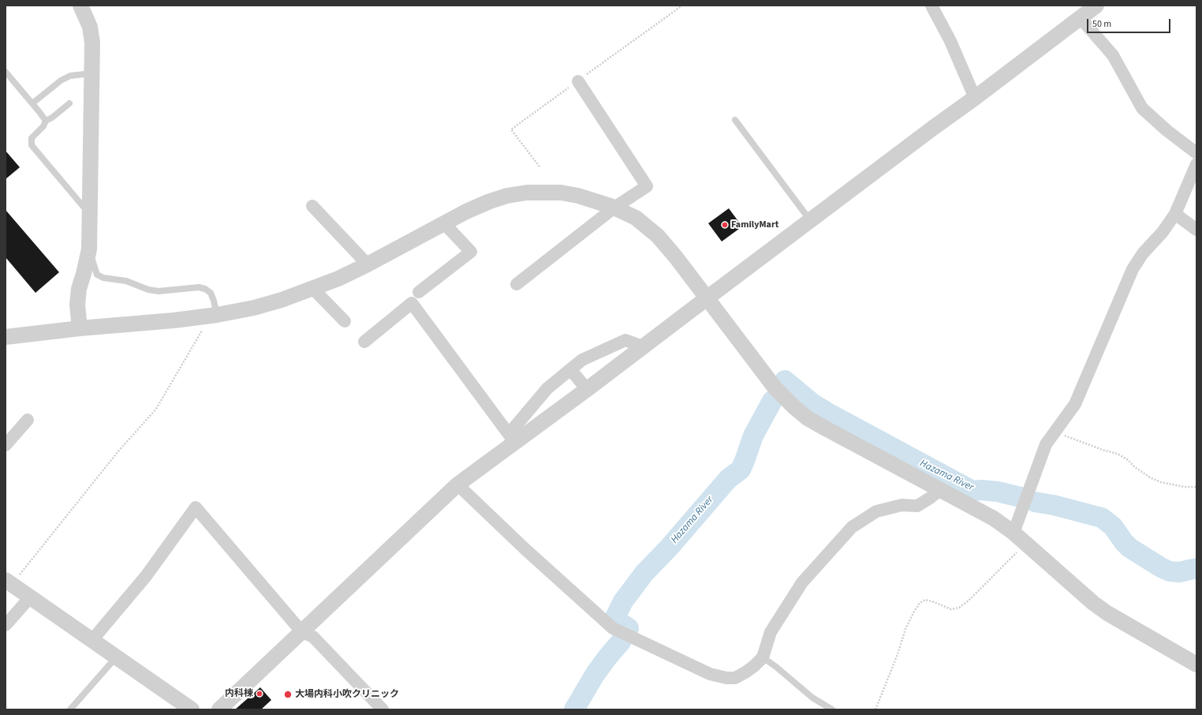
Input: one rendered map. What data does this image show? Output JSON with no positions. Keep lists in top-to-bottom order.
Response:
{
  "water": ["Hazama River"],
  "places": ["FamilyMart", "内科棟", "大場内科小吹クリニック"],
  "scale_bar": "50 m"
}
